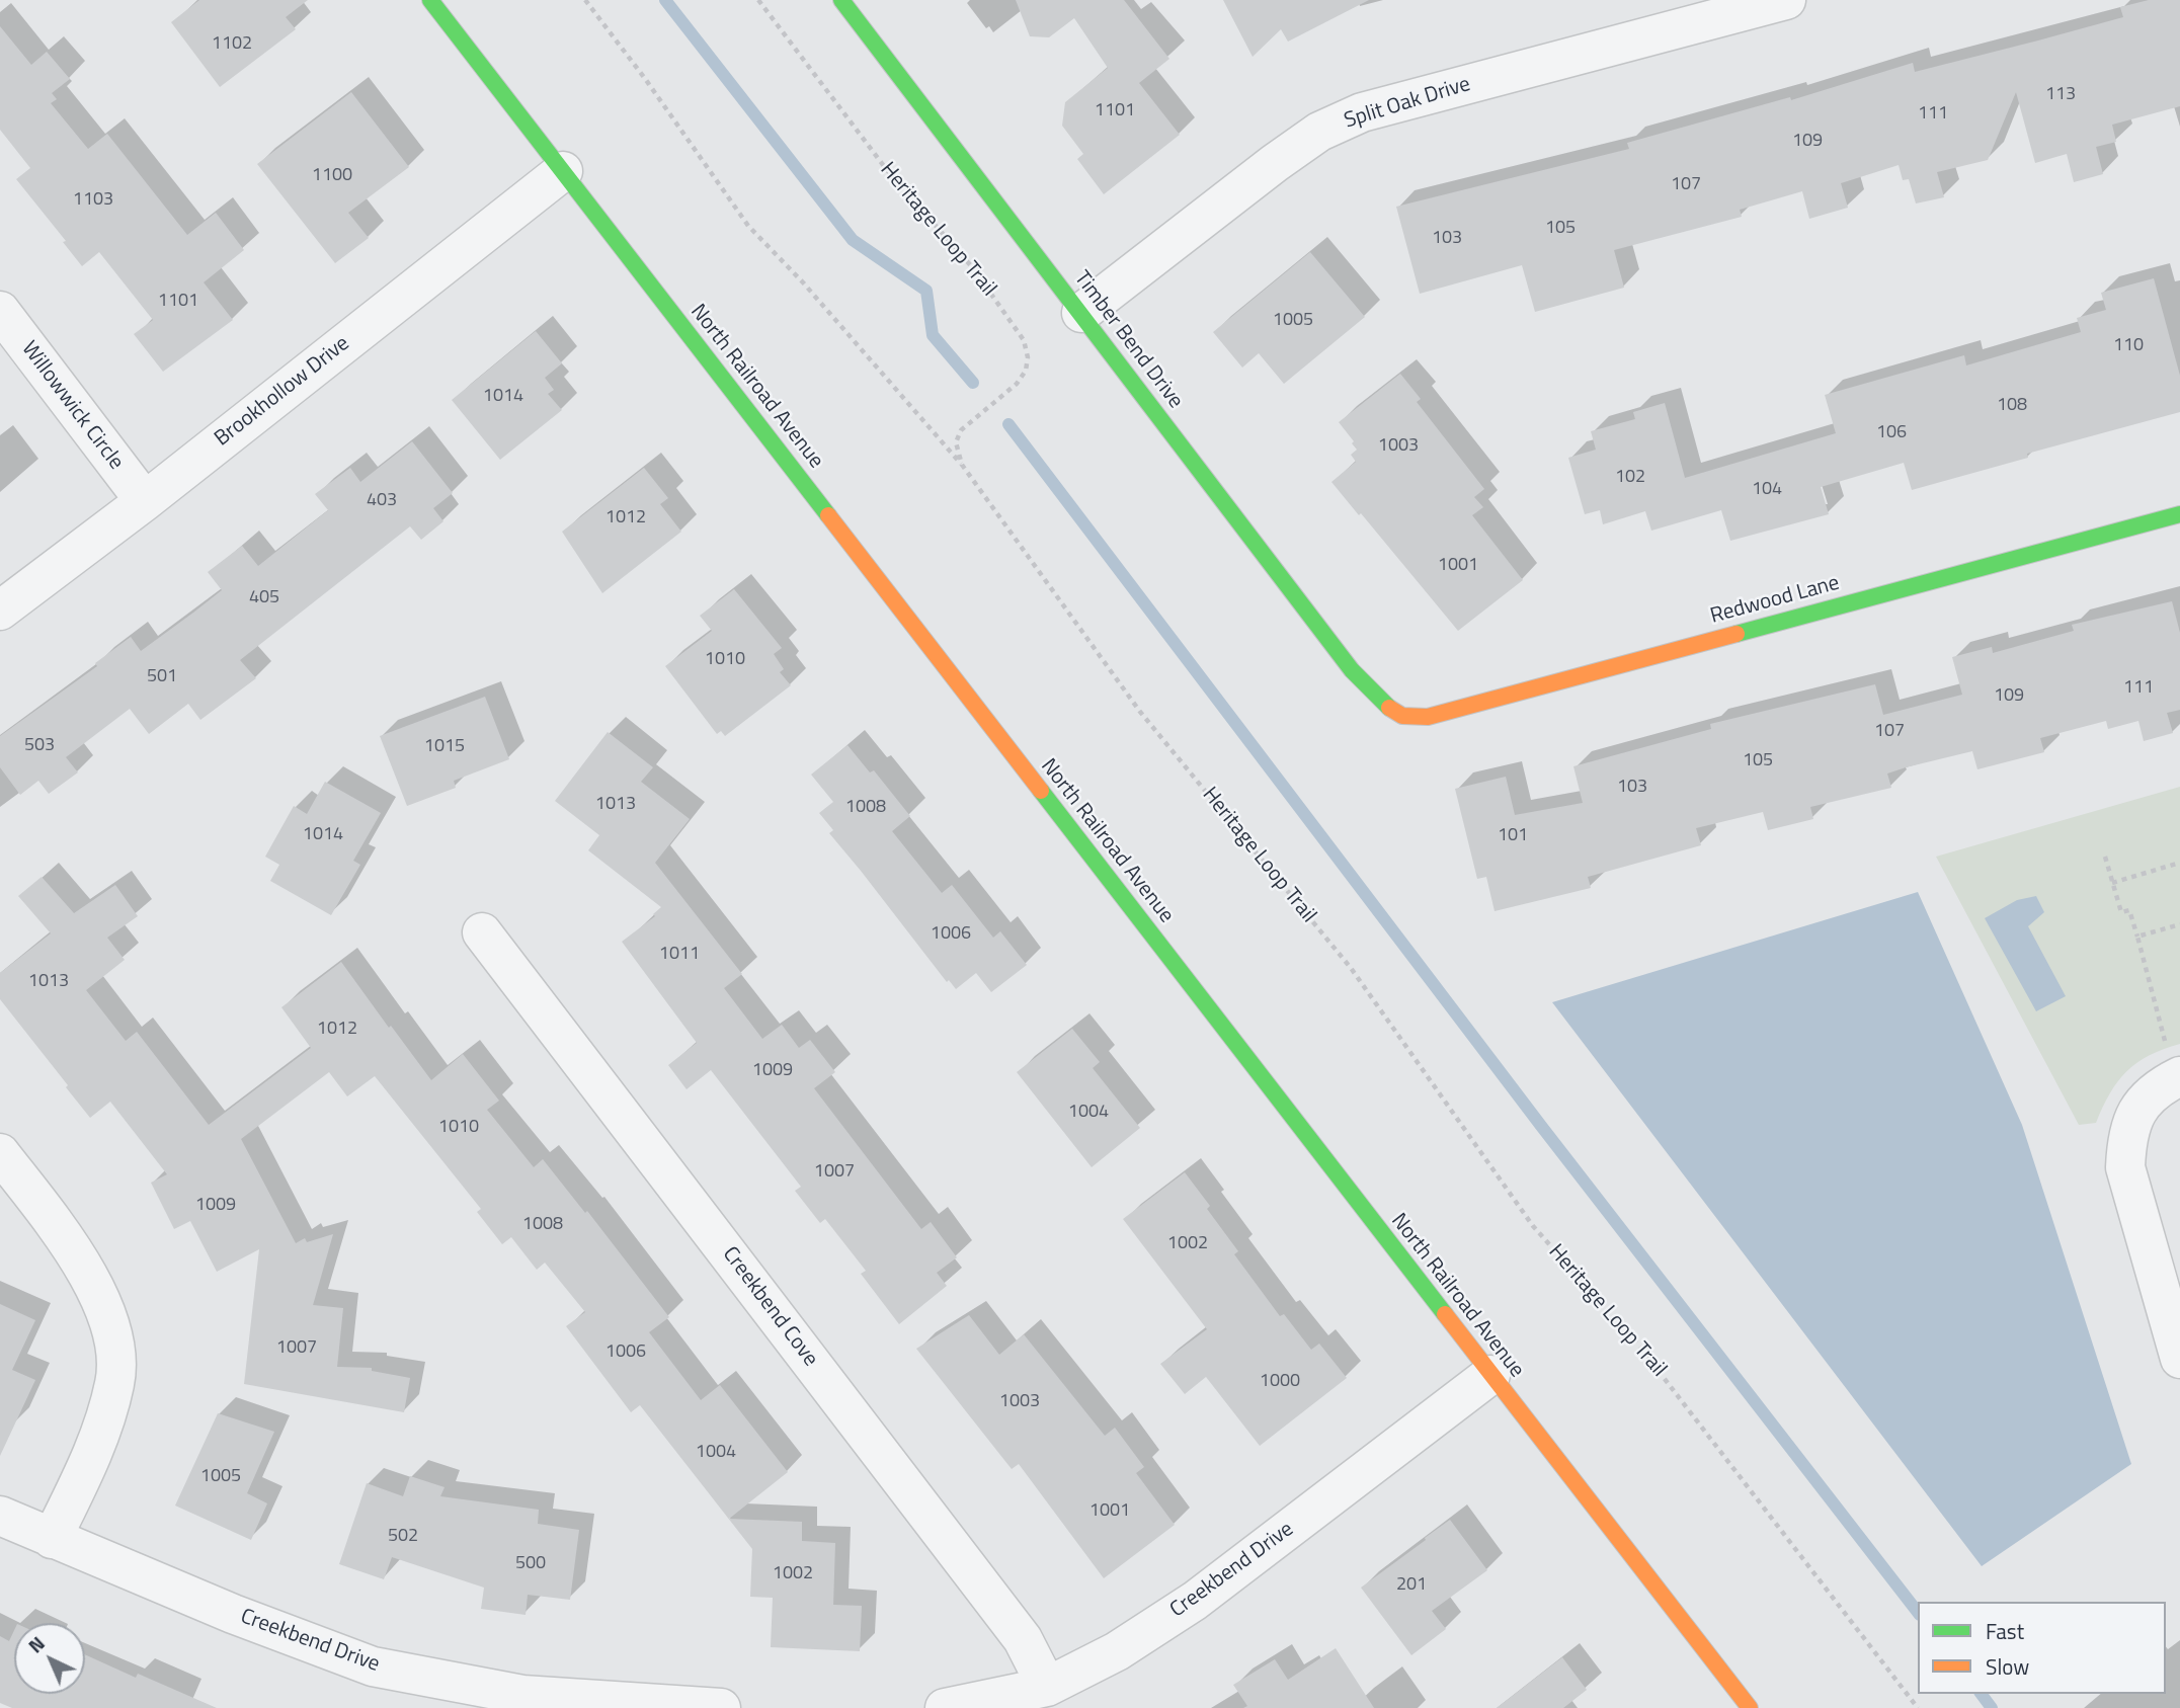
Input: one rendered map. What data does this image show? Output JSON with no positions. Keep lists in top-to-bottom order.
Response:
{
  "streets": {
    "street": [
      "Split Oak Drive",
      "Timber Bend Drive",
      "North Railroad Avenue",
      "Brookhollow Drive",
      "Willowwick Circle",
      "Redwood Lane",
      "Creekbend Cove",
      "Creekbend Drive"
    ],
    "path": ["Heritage Loop Trail"]
  },
  "crossings": [
    ["Split Oak Drive", "Timber Bend Drive"],
    ["Timber Bend Drive", "Redwood Lane"],
    ["North Railroad Avenue", "Brookhollow Drive"],
    ["North Railroad Avenue", "Creekbend Drive"],
    ["Brookhollow Drive", "Willowwick Circle"],
    ["Creekbend Cove", "Creekbend Drive"]
  ],
  "house_numbers": [
    "1102",
    "113",
    "1101",
    "111",
    "109",
    "1100",
    "107",
    "1103",
    "105",
    "103",
    "1101",
    "1005",
    "110",
    "1014",
    "108",
    "106",
    "1003",
    "102",
    "104",
    "403",
    "1012",
    "1001",
    "405",
    "1010",
    "501",
    "111",
    "109",
    "107",
    "503",
    "1015",
    "105",
    "103",
    "1013",
    "1008",
    "1014",
    "101",
    "1006",
    "1011",
    "1013",
    "1012",
    "1009",
    "1004",
    "1010",
    "1007",
    "1009",
    "1008",
    "1002",
    "1007",
    "1006",
    "1000",
    "1003",
    "1004",
    "1005",
    "1001",
    "502",
    "500",
    "1002",
    "201"
  ],
  "legend": ["Fast", "Slow"],
  "north": "top left"
}
